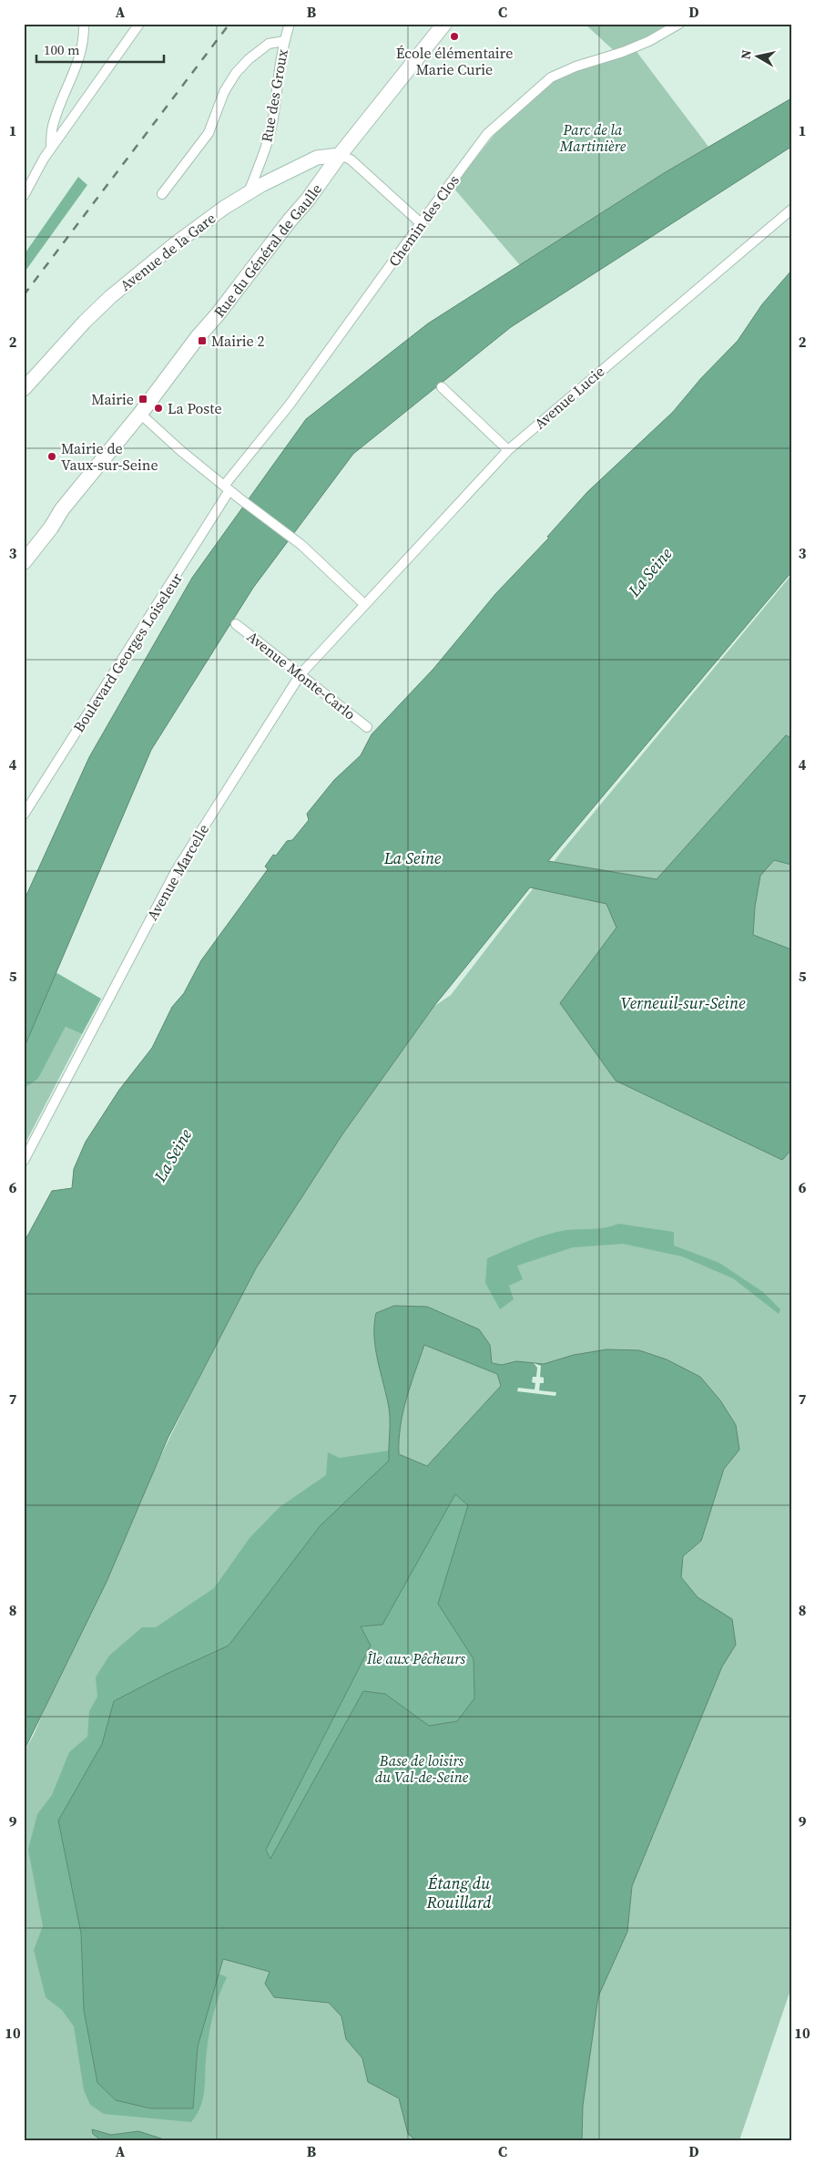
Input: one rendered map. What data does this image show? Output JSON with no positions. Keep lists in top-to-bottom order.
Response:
{
  "streets": {
    "main road": ["Rue du Général de Gaulle"],
    "street": [
      "Rue des Groux",
      "Chemin des Clos",
      "Avenue de la Gare",
      "Avenue Lucie",
      "Boulevard Georges Loiseleur",
      "Avenue Monte-Carlo",
      "Avenue Marcelle"
    ]
  },
  "crossings": [
    ["Rue des Groux", "Avenue de la Gare"],
    ["Chemin des Clos", "Boulevard Georges Loiseleur"],
    ["Rue du Général de Gaulle", "Avenue de la Gare"],
    ["Avenue Lucie", "Avenue Marcelle"],
    ["Avenue Monte-Carlo", "Avenue Marcelle"]
  ],
  "water": ["La Seine", "Verneuil-sur-Seine", "Étang du Rouillard"],
  "parks": ["Parc de la Martinière", "Île aux Pêcheurs", "Base de loisirs du Val-de-Seine"],
  "places": {
    "other": ["École élémentaire Marie Curie", "La Poste", "Mairie de Vaux-sur-Seine"],
    "transit": ["Mairie 2", "Mairie"]
  },
  "scale_bar": "100 m",
  "north": "left",
  "grid": {
    "columns": [
      "A",
      "B",
      "C",
      "D"
    ],
    "rows": [
      "1",
      "2",
      "3",
      "4",
      "5",
      "6",
      "7",
      "8",
      "9",
      "10"
    ]
  }
}
